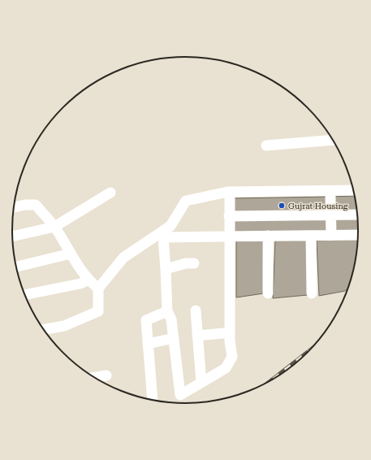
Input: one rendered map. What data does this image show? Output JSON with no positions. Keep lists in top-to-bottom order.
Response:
{
  "places": ["Gujrat Housing"]
}
